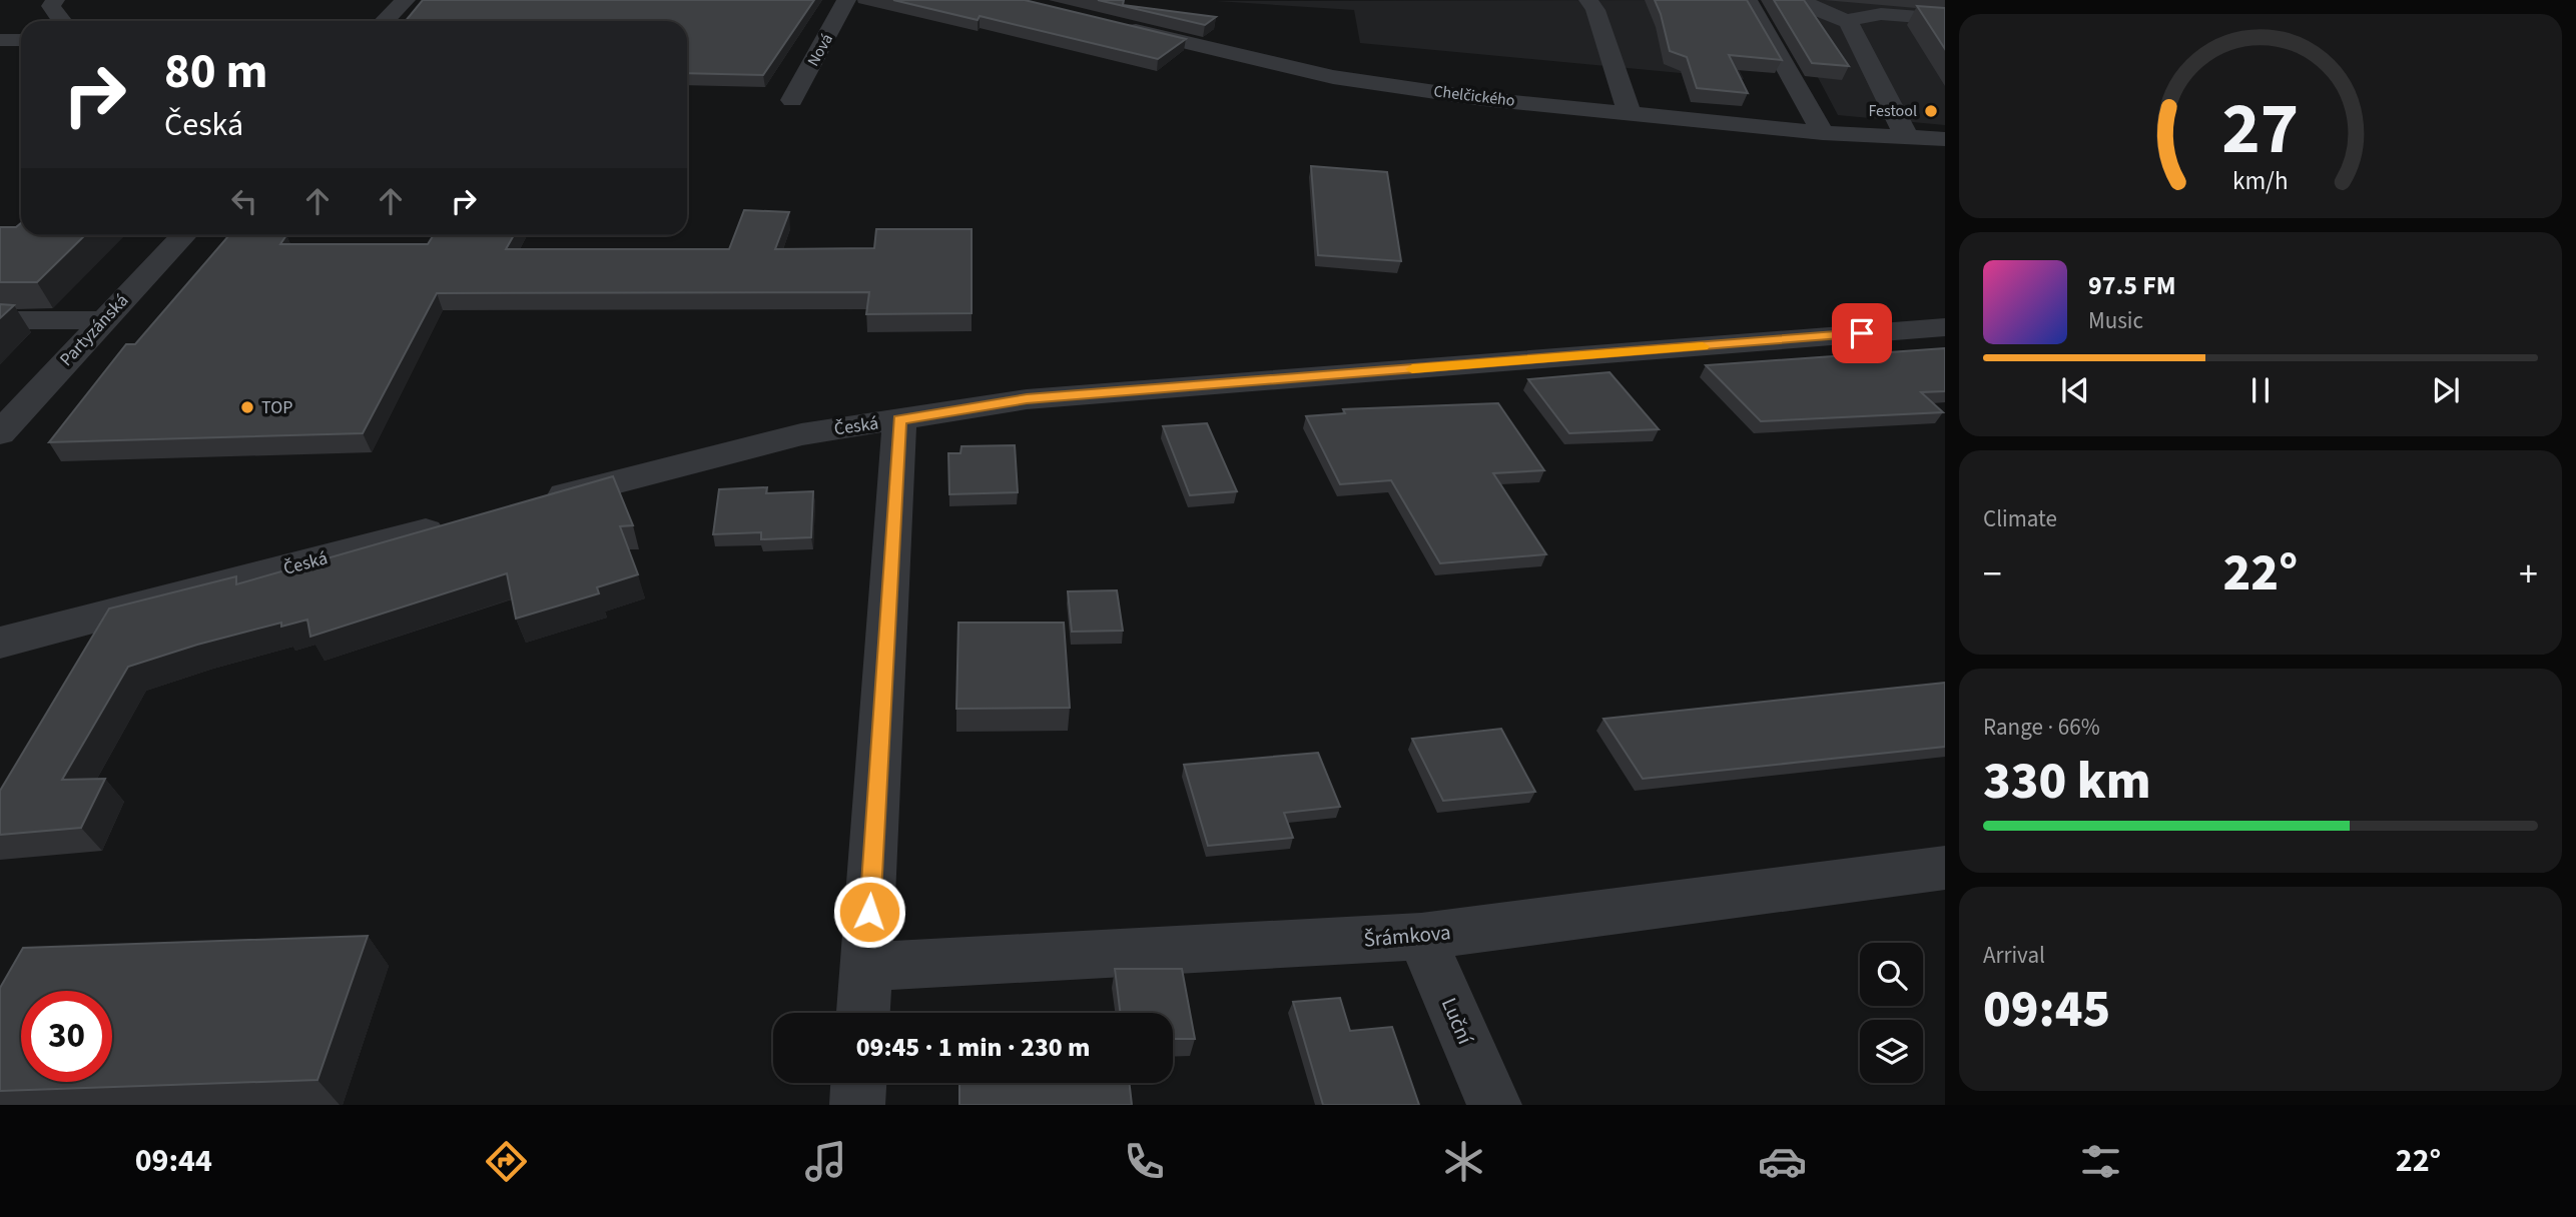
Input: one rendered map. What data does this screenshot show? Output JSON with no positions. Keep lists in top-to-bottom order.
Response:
{
  "streets": {
    "street": [
      "Nová",
      "Chelčického",
      "Partyzánská",
      "Česká",
      "Šrámkova",
      "Luční"
    ]
  },
  "crossings": [
    ["Šrámkova", "Luční"]
  ],
  "places": ["Festool", "TOP"],
  "page": {
    "turn": ["80 m", "Česká"],
    "song": ["97.5 FM", "Music"],
    "tile": [
      "Climate",
      ["Range · 66%", "330 km"],
      ["Arrival", "09:45"]
    ],
    "heat": ["−", "22°", "+"],
    "limit": "30",
    "trip": "09:45 · 1 min · 230 m",
    "tabs": ["09:44", "22°"],
    "gauge": ["27", "km/h"]
  }
}
